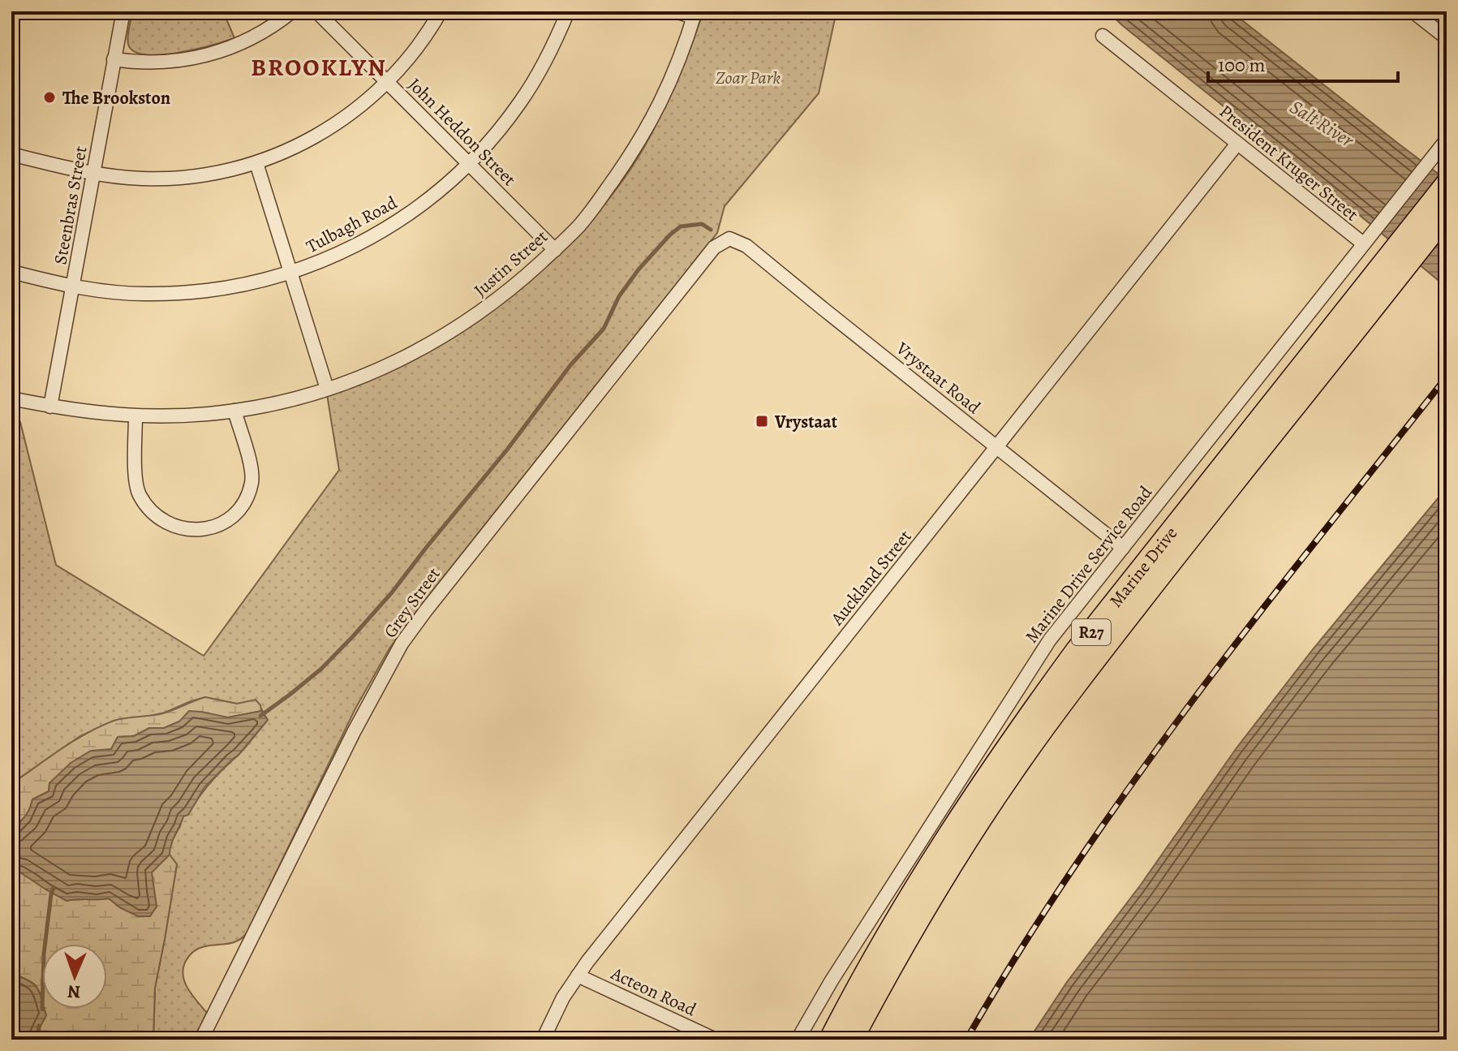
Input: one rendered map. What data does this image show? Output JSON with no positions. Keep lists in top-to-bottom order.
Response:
{
  "streets": {
    "main road": ["Marine Drive", "R27"],
    "street": [
      "John Heddon Street",
      "President Kruger Street",
      "Steenbras Street",
      "Tulbagh Road",
      "Justin Street",
      "Vrystaat Road",
      "Marine Drive Service Road",
      "Auckland Street",
      "Grey Street",
      "Acteon Road"
    ]
  },
  "crossings": [
    ["John Heddon Street", "Tulbagh Road"],
    ["John Heddon Street", "Justin Street"],
    ["President Kruger Street", "Marine Drive Service Road"],
    ["President Kruger Street", "Auckland Street"],
    ["Steenbras Street", "Tulbagh Road"],
    ["Steenbras Street", "Justin Street"],
    ["Vrystaat Road", "Marine Drive Service Road"],
    ["Vrystaat Road", "Auckland Street"],
    ["Vrystaat Road", "Grey Street"],
    ["Auckland Street", "Acteon Road"]
  ],
  "districts": ["BROOKLYN"],
  "water": ["Salt River"],
  "parks": ["Zoar Park"],
  "places": {
    "other": ["The Brookston"],
    "transit": ["Vrystaat"]
  },
  "scale_bar": "100 m",
  "north": "bottom"
}
